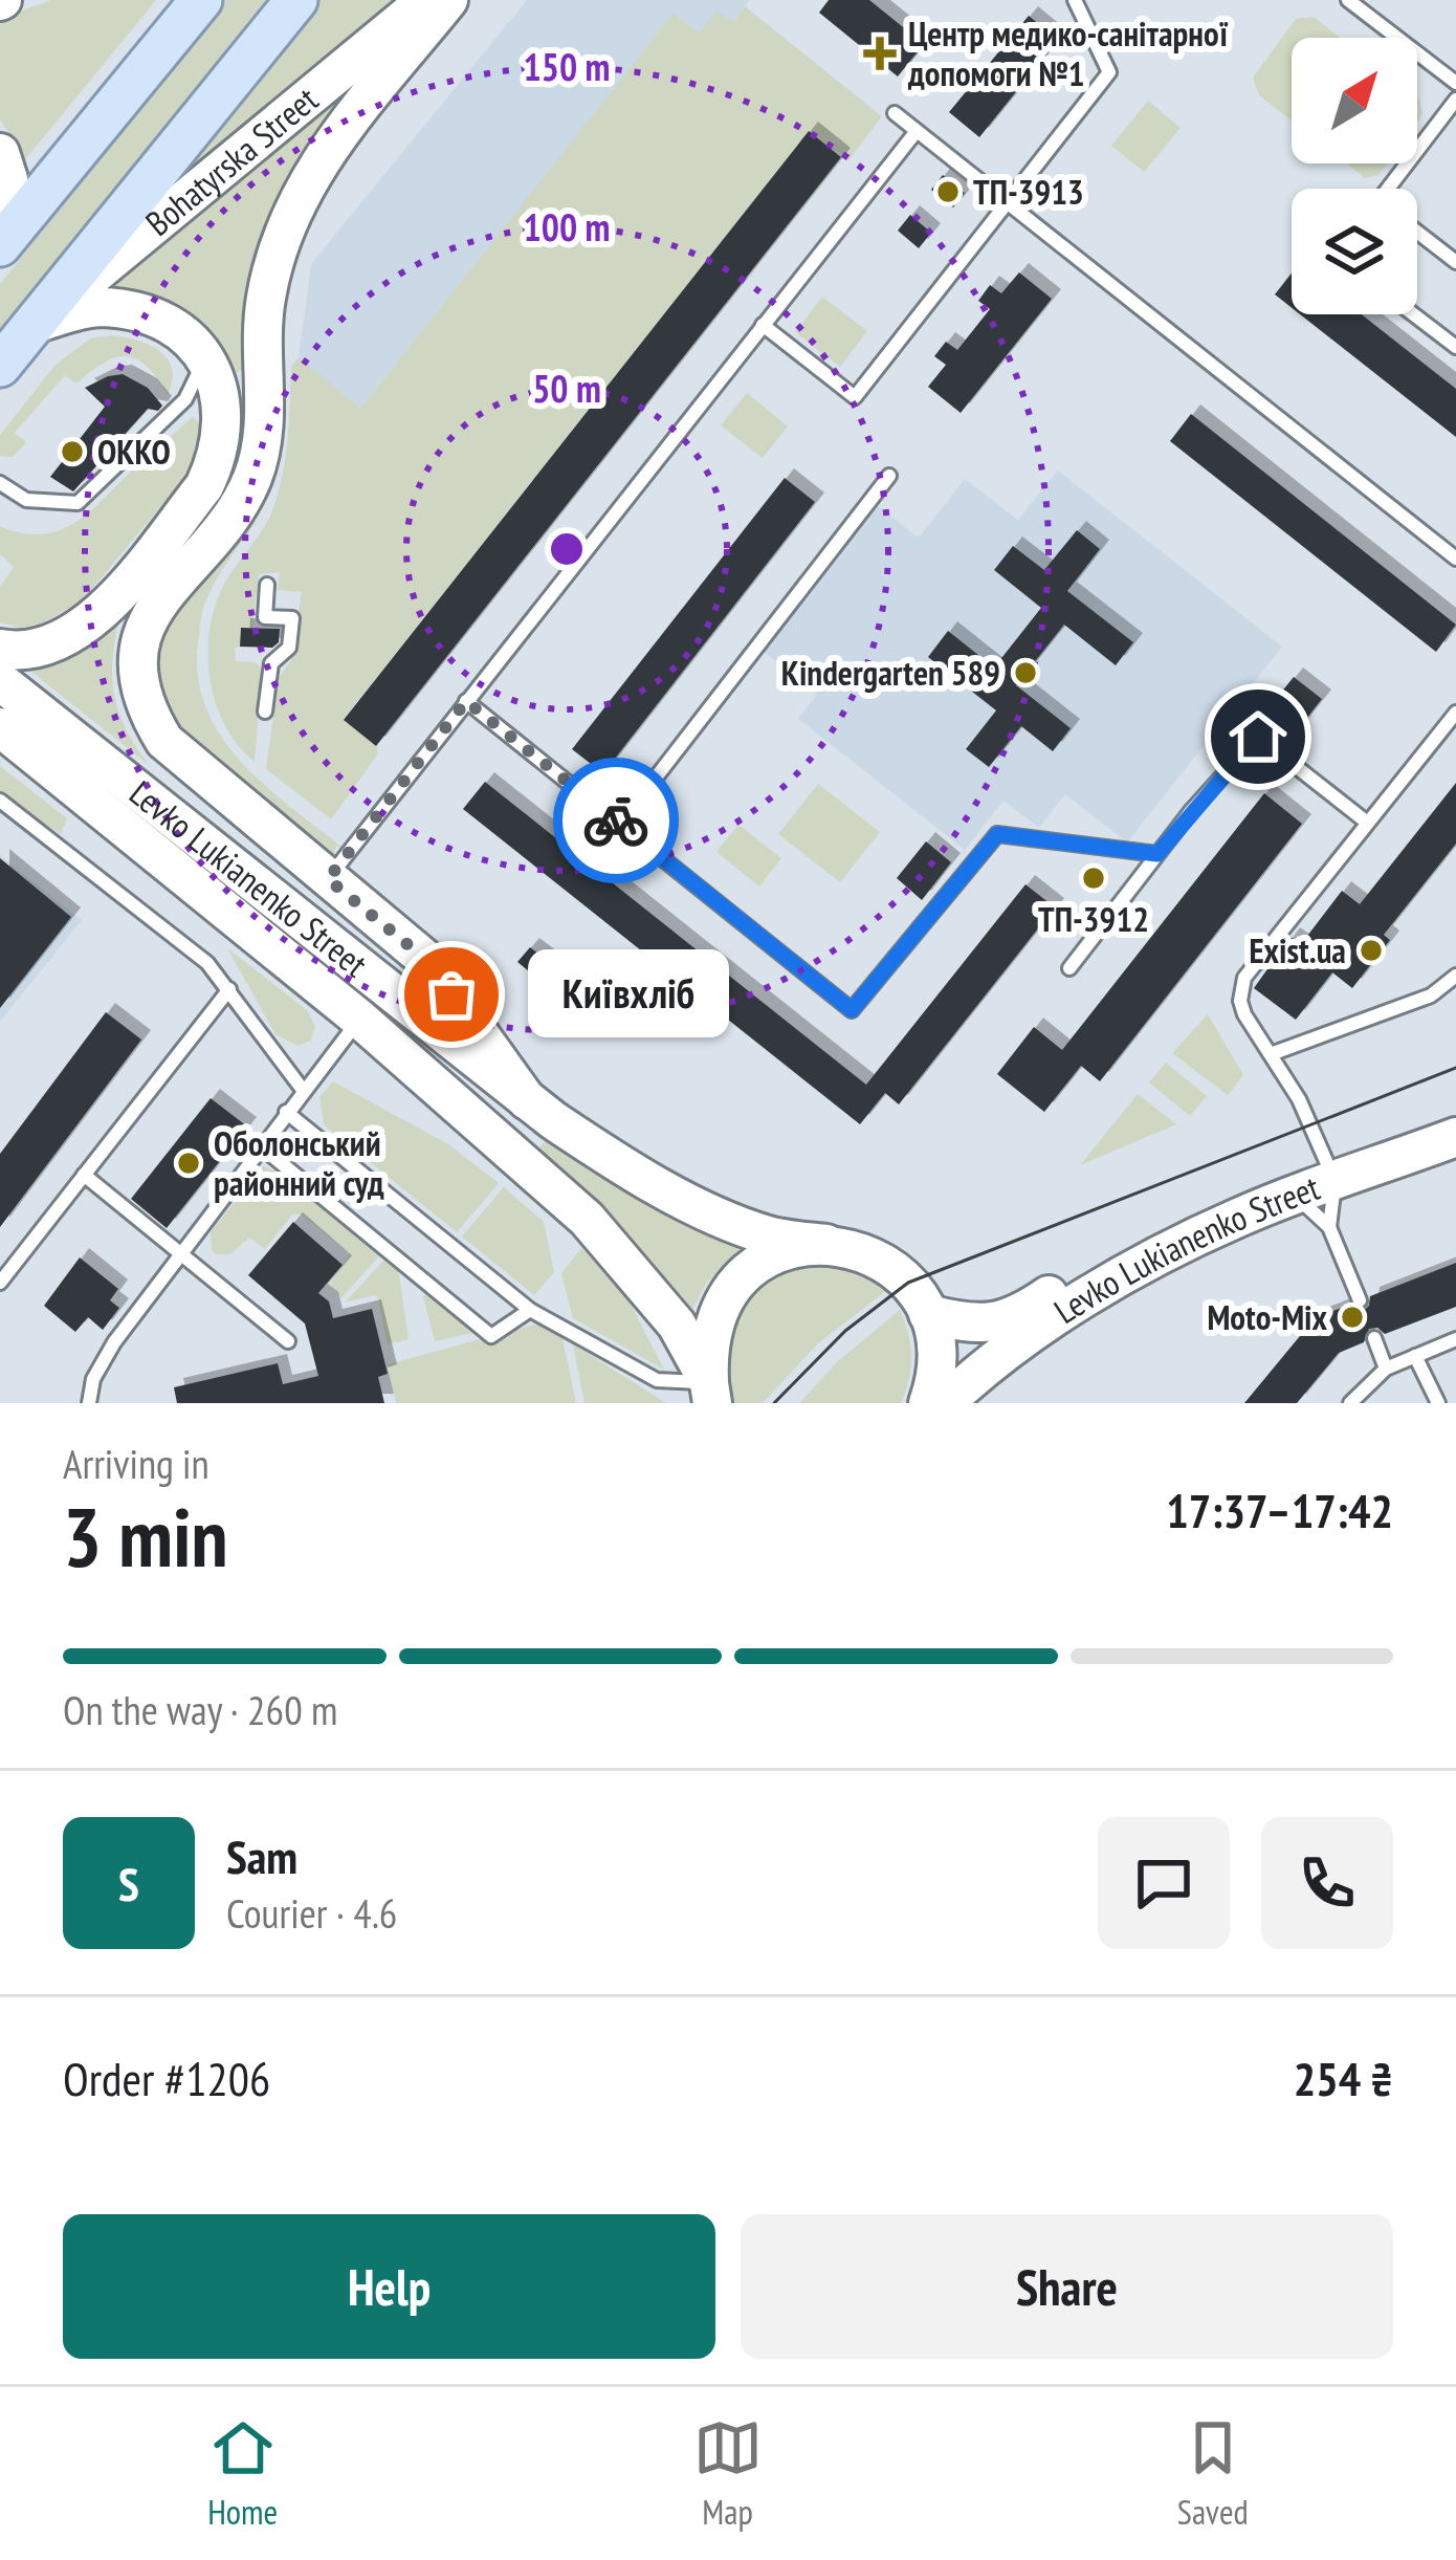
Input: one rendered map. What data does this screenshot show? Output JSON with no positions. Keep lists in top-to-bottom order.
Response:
{
  "streets": {
    "main road": ["Bohatyrska Street", "Levko Lukianenko Street"]
  },
  "crossings": [
    ["Bohatyrska Street", "Levko Lukianenko Street"]
  ],
  "places": {
    "health": ["Центр медико-санітарної допомоги №1"],
    "other": [
      "ТП-3913",
      "OKKO",
      "Kindergarten 589",
      "ТП-3912",
      "Exist.ua",
      "Київхліб",
      "Оболонський районний суд",
      "Moto-Mix"
    ]
  },
  "north": "top right",
  "page": {
    "bubble": "Київхліб",
    "heading": ["3 min", "Arriving in", "17:37–17:42"],
    "panel": [
      "Sam",
      "Courier · 4.6",
      "Order #1206",
      "254 ₴"
    ],
    "bar": "On the way · 260 m",
    "round": "S",
    "buttons": ["Help", "Share"],
    "tabs": ["Home", "Map", "Saved"]
  },
  "rings": ["150 m", "100 m", "50 m"]
}
